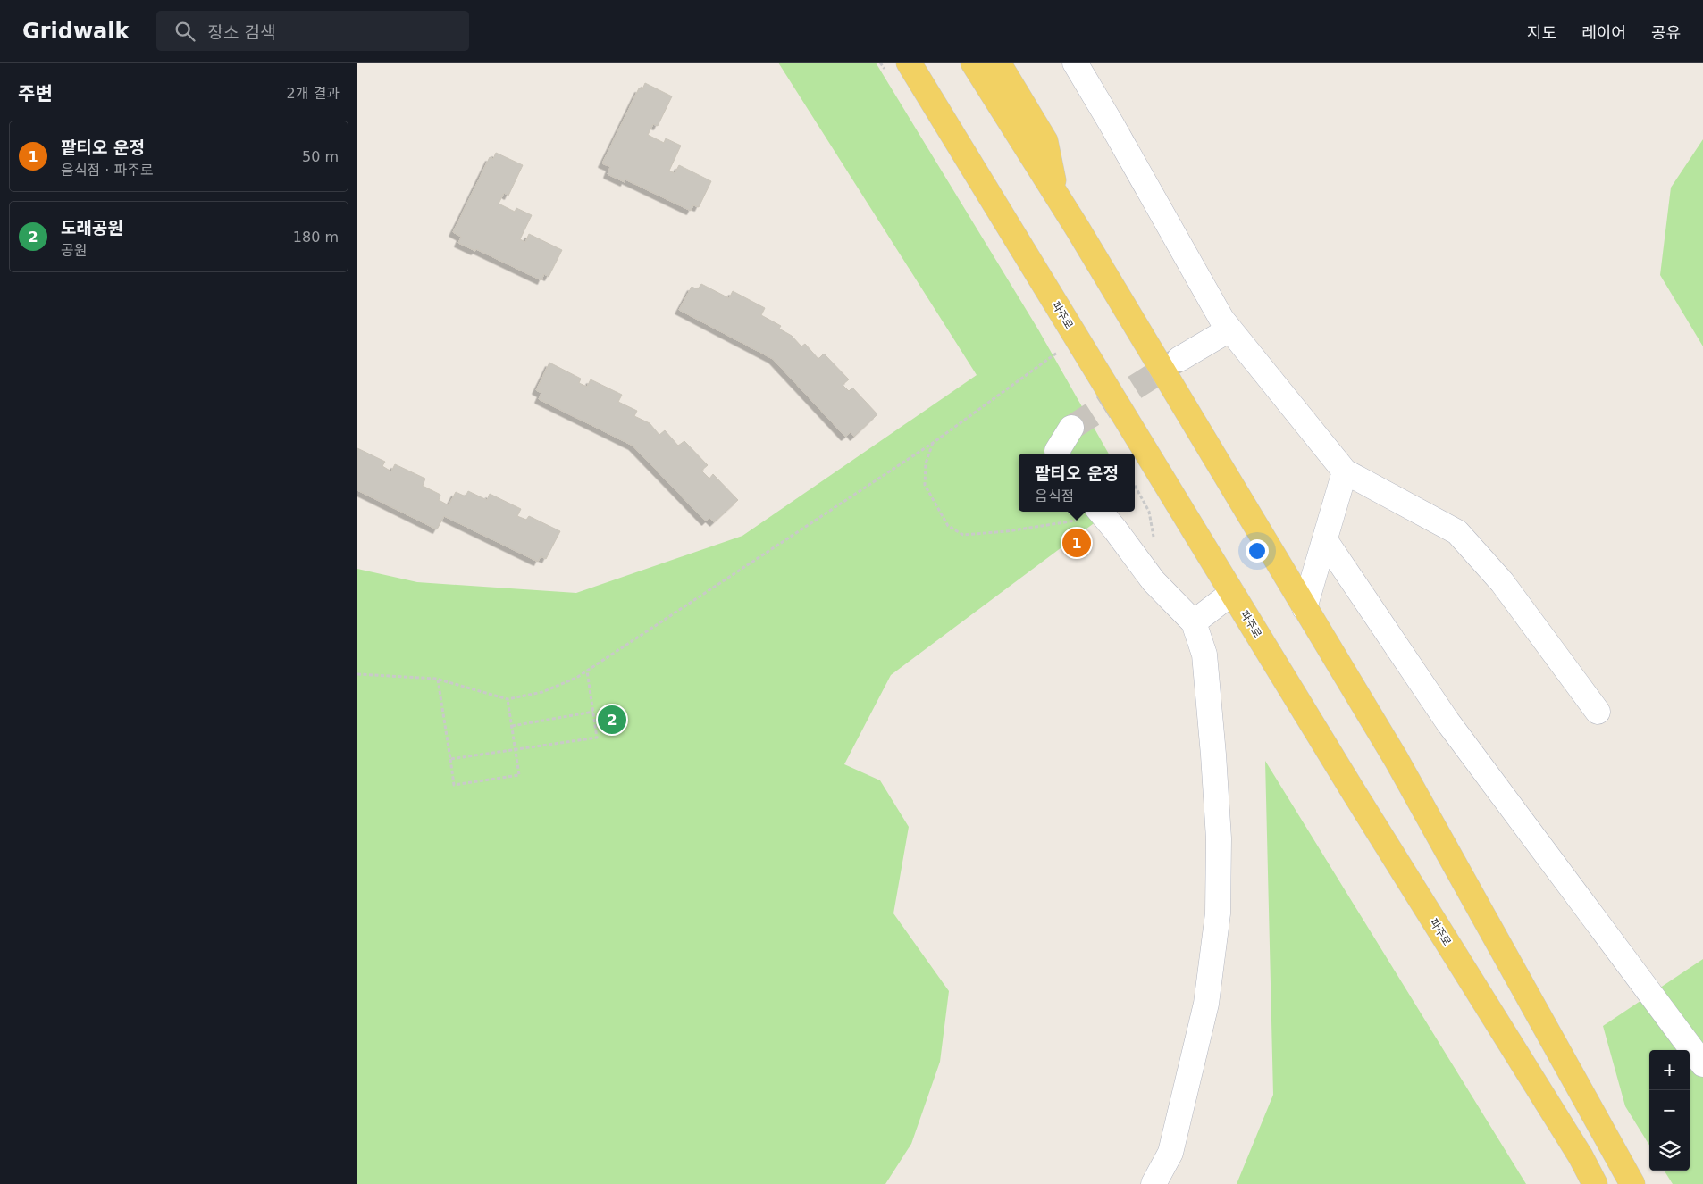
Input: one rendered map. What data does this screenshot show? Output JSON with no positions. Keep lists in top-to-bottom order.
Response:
{
  "streets": {
    "main road": ["파주로"]
  },
  "page": {
    "header": "Gridwalk",
    "search": "장소 검색",
    "nav": ["지도", "레이어", "공유"],
    "heading": ["주변", "2개 결과"],
    "list": [
      {
        "mark": "1",
        "name": "팥티오 운정",
        "note": "음식점 · 파주로",
        "value": "50 m"
      },
      {
        "mark": "2",
        "name": "도래공원",
        "note": "공원",
        "value": "180 m"
      }
    ],
    "popup": ["팥티오 운정", "음식점"],
    "pins": ["1", "2"],
    "map_buttons": ["+", "−"]
  }
}
